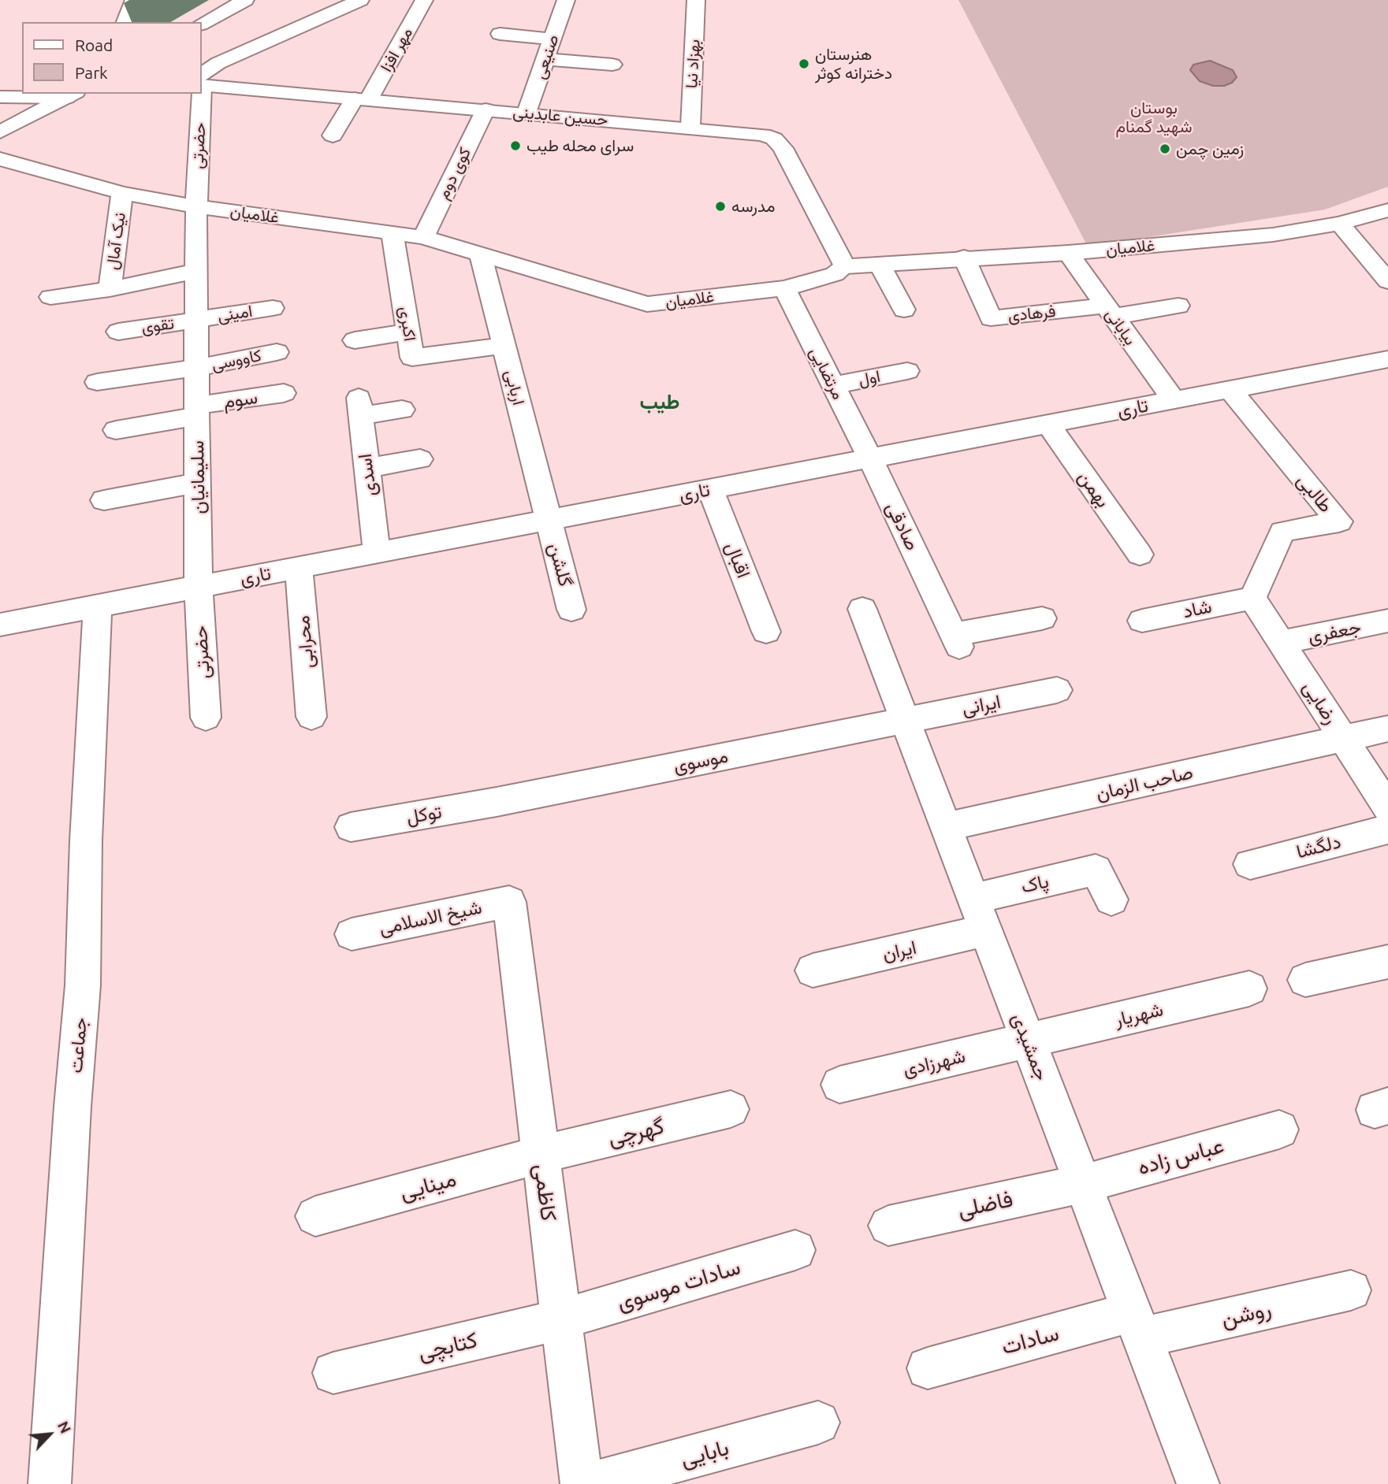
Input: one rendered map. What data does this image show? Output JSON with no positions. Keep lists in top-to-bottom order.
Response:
{
  "streets": {
    "street": [
      "مهر افزا",
      "صنیعی",
      "بهزاد نیا",
      "حسین عابدینی",
      "حضرتی",
      "کوی دوم",
      "غلامیان",
      "نیک آمال",
      "امینی",
      "فرهادی",
      "اکبری",
      "تقوی",
      "بیابانی",
      "کاووسی",
      "مرتضایی",
      "اول",
      "اربابی",
      "سوم",
      "تاری",
      "اسدی",
      "سلیمانیان",
      "بهمن",
      "طالبی",
      "صادقی",
      "اقبال",
      "گلشن",
      "شاد",
      "جعفری",
      "محرابی",
      "رضایی",
      "ایرانی",
      "موسوی",
      "صاحب الزمان",
      "توکل",
      "دلگشا",
      "پاک",
      "شیخ الاسلامی",
      "ایران",
      "شهریار",
      "جماعت",
      "جمشیدی",
      "شهرزادی",
      "گهرچی",
      "عباس زاده",
      "مینایی",
      "کاظمی",
      "فاضلی",
      "سادات موسوی",
      "روشن",
      "سادات",
      "کتابچی",
      "بابایی"
    ]
  },
  "crossings": [
    ["مهر افزا", "حسین عابدینی"],
    ["صنیعی", "حسین عابدینی"],
    ["بهزاد نیا", "حسین عابدینی"],
    ["حسین عابدینی", "کوی دوم"],
    ["حسین عابدینی", "غلامیان"],
    ["حضرتی", "غلامیان"],
    ["حضرتی", "تاری"],
    ["حضرتی", "سلیمانیان"],
    ["کوی دوم", "غلامیان"],
    ["غلامیان", "نیک آمال"],
    ["غلامیان", "فرهادی"],
    ["غلامیان", "اکبری"],
    ["غلامیان", "بیابانی"],
    ["غلامیان", "مرتضایی"],
    ["غلامیان", "اربابی"],
    ["غلامیان", "سلیمانیان"],
    ["امینی", "تقوی"],
    ["امینی", "سلیمانیان"],
    ["فرهادی", "بیابانی"],
    ["اکبری", "اربابی"],
    ["تقوی", "سلیمانیان"],
    ["بیابانی", "تاری"],
    ["کاووسی", "سلیمانیان"],
    ["مرتضایی", "اول"],
    ["مرتضایی", "تاری"],
    ["مرتضایی", "صادقی"],
    ["اربابی", "تاری"],
    ["اربابی", "گلشن"],
    ["سوم", "سلیمانیان"],
    ["تاری", "اسدی"],
    ["تاری", "سلیمانیان"],
    ["تاری", "بهمن"],
    ["تاری", "طالبی"],
    ["تاری", "صادقی"],
    ["تاری", "اقبال"],
    ["تاری", "گلشن"],
    ["تاری", "محرابی"],
    ["تاری", "جماعت"],
    ["طالبی", "شاد"],
    ["طالبی", "رضایی"],
    ["شاد", "رضایی"],
    ["جعفری", "رضایی"],
    ["رضایی", "صاحب الزمان"],
    ["ایرانی", "موسوی"],
    ["ایرانی", "جمشیدی"],
    ["موسوی", "توکل"],
    ["موسوی", "جمشیدی"],
    ["صاحب الزمان", "جمشیدی"],
    ["پاک", "جمشیدی"],
    ["شیخ الاسلامی", "کاظمی"],
    ["ایران", "جمشیدی"],
    ["شهریار", "جمشیدی"],
    ["شهریار", "شهرزادی"],
    ["جمشیدی", "شهرزادی"],
    ["جمشیدی", "عباس زاده"],
    ["جمشیدی", "فاضلی"],
    ["جمشیدی", "روشن"],
    ["جمشیدی", "سادات"],
    ["گهرچی", "مینایی"],
    ["گهرچی", "کاظمی"],
    ["عباس زاده", "فاضلی"],
    ["مینایی", "کاظمی"],
    ["کاظمی", "سادات موسوی"],
    ["کاظمی", "کتابچی"],
    ["سادات موسوی", "کتابچی"],
    ["روشن", "سادات"]
  ],
  "districts": ["طیب"],
  "parks": ["بوستان شهید گمنام"],
  "places": [
    "هنرستان دخترانه کوثر",
    "سرای محله طیب",
    "زمین چمن",
    "مدرسه"
  ],
  "legend": ["Road", "Park"],
  "north": "top right"
}
